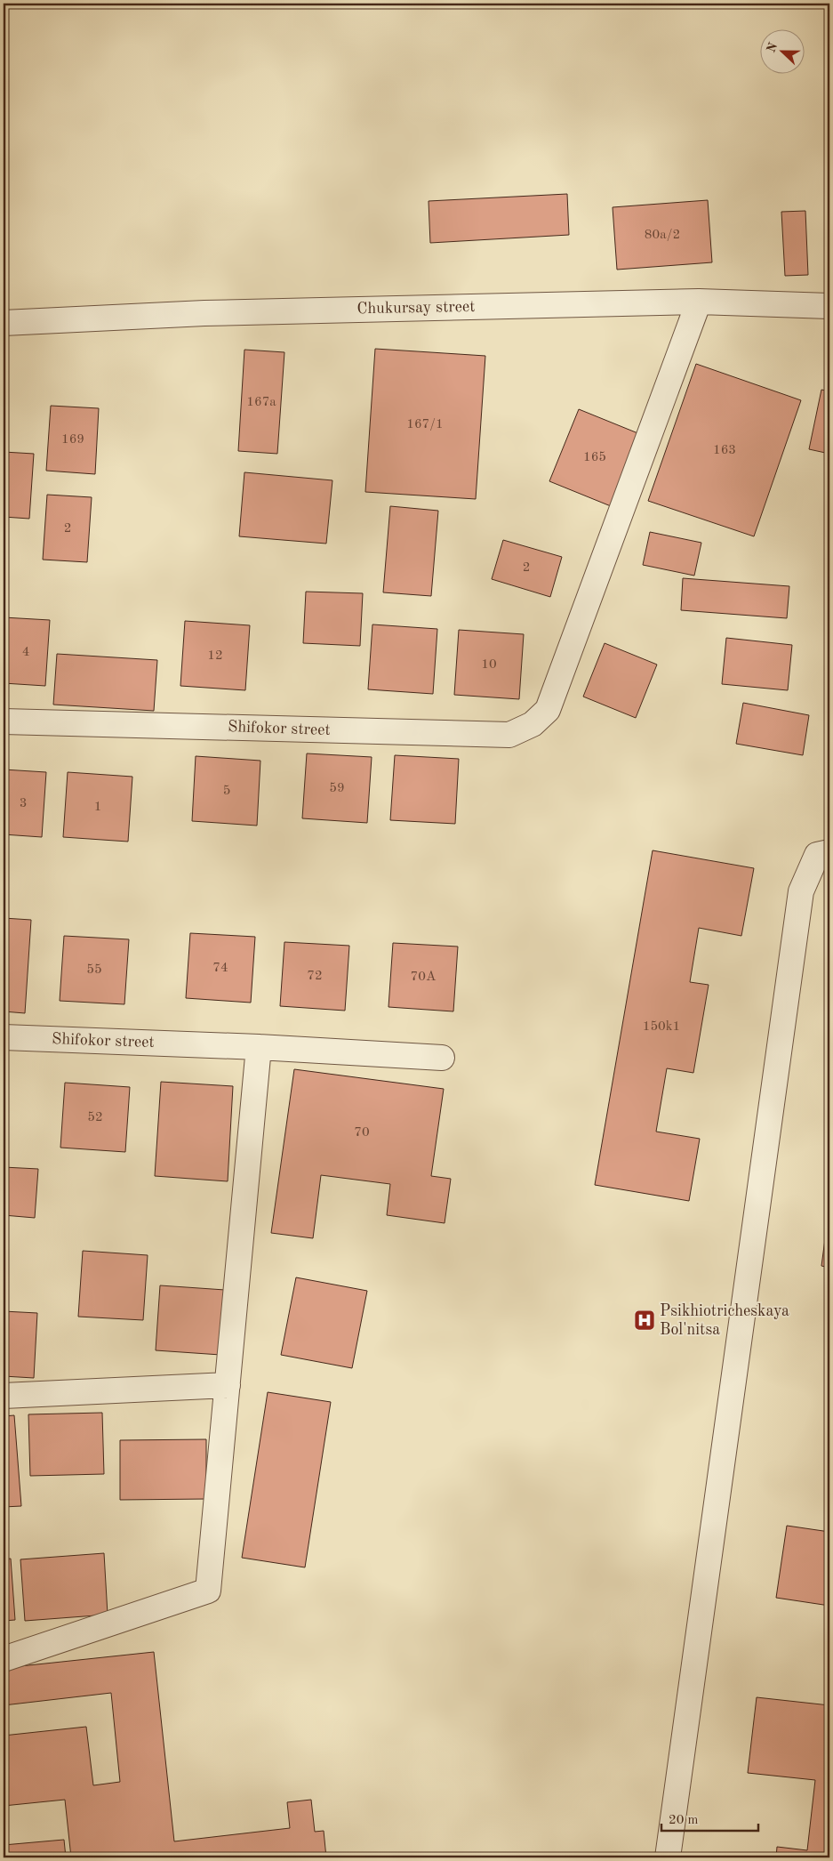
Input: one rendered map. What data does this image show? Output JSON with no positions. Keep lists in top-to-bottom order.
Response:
{
  "streets": {
    "street": ["Chukursay street", "Shifokor street"]
  },
  "places": {
    "hospital": ["Psikhiotricheskaya Bol'nitsa"]
  },
  "house_numbers": [
    "80a/2",
    "167а",
    "167/1",
    "169",
    "163",
    "165",
    "2",
    "2",
    "4",
    "12",
    "10",
    "59",
    "5",
    "3",
    "1",
    "74",
    "55",
    "72",
    "70A",
    "150k1",
    "52",
    "70"
  ],
  "scale_bar": "20 m",
  "north": "left"
}
